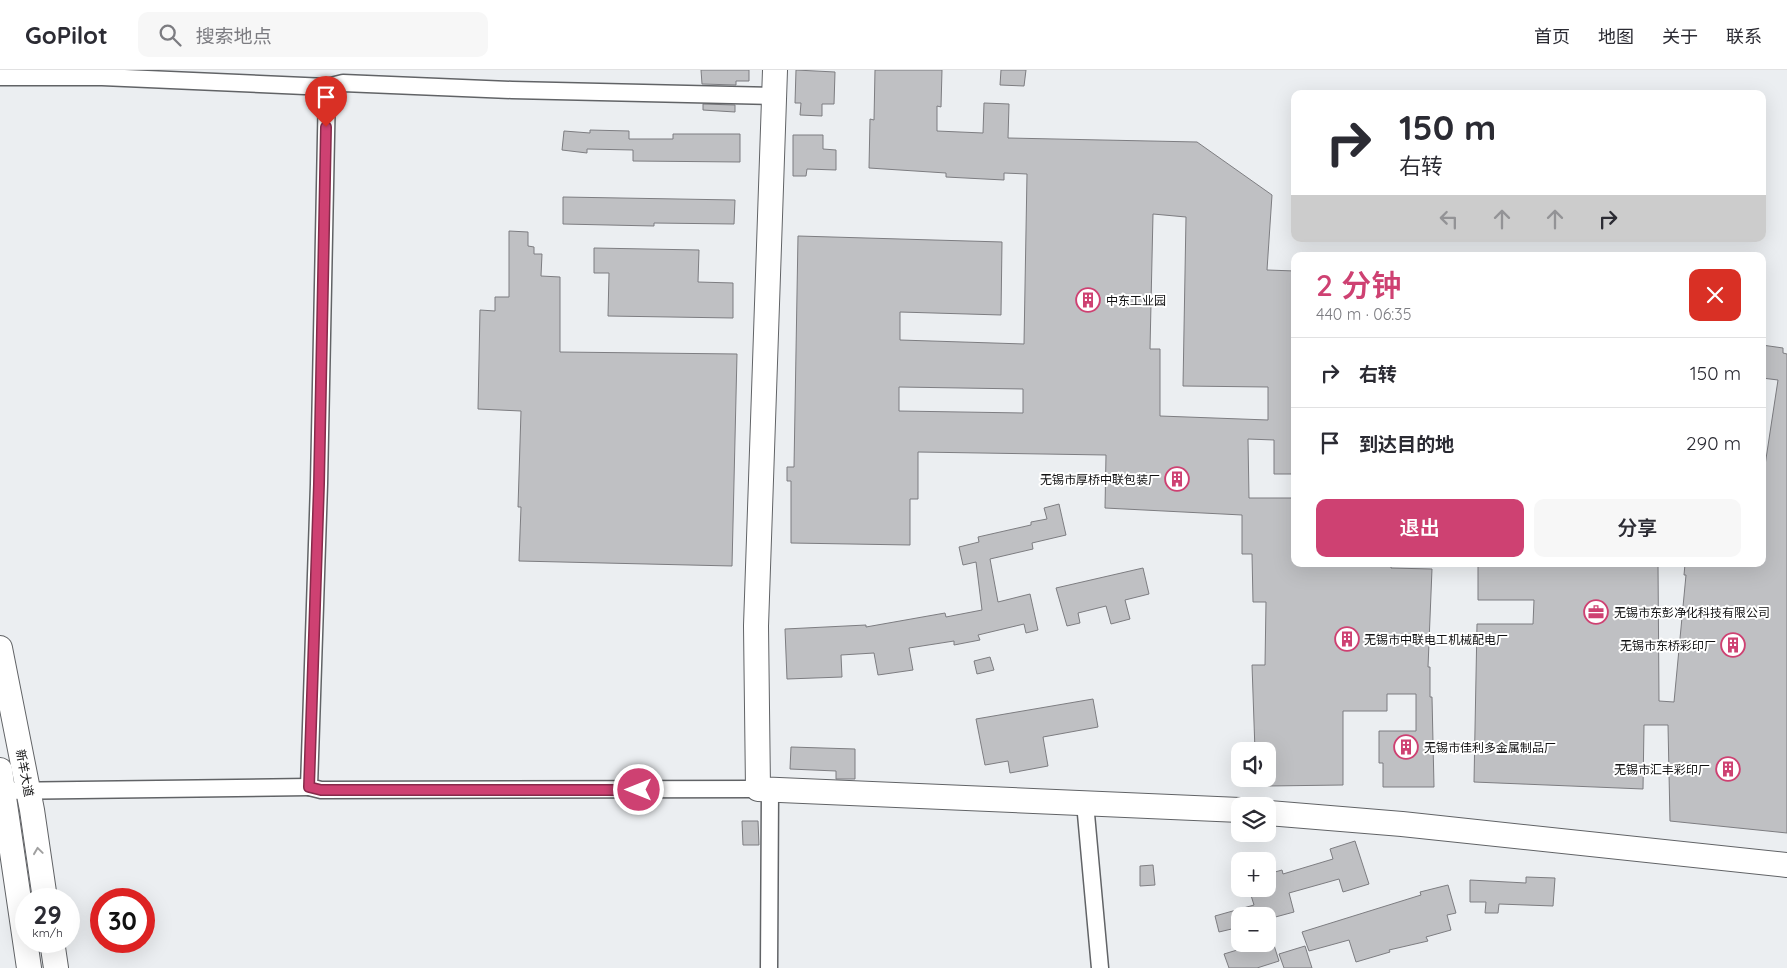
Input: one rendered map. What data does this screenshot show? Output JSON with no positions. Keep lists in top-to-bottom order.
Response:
{
  "streets": {
    "street": ["新羊大道"]
  },
  "places": {
    "building": [
      "中东工业园",
      "无锡市厚桥中联包装厂",
      "无锡市中联电工机械配电厂",
      "无锡市东桥彩印厂",
      "无锡市佳利多金属制品厂",
      "无锡市汇丰彩印厂"
    ],
    "office": ["无锡市东彭净化科技有限公司"]
  },
  "page": {
    "header": "GoPilot",
    "search": "搜索地点",
    "nav": [
      "首页",
      "地图",
      "关于",
      "联系"
    ],
    "turn": ["150 m", "右转"],
    "heading": ["2 分钟", "440 m · 06:35"],
    "list": [
      {
        "name": "右转",
        "value": "150 m"
      },
      {
        "name": "到达目的地",
        "value": "290 m"
      }
    ],
    "buttons": ["退出", "分享"],
    "map_buttons": ["+", "−"],
    "speed": "29 km/h",
    "limit": "30"
  }
}
